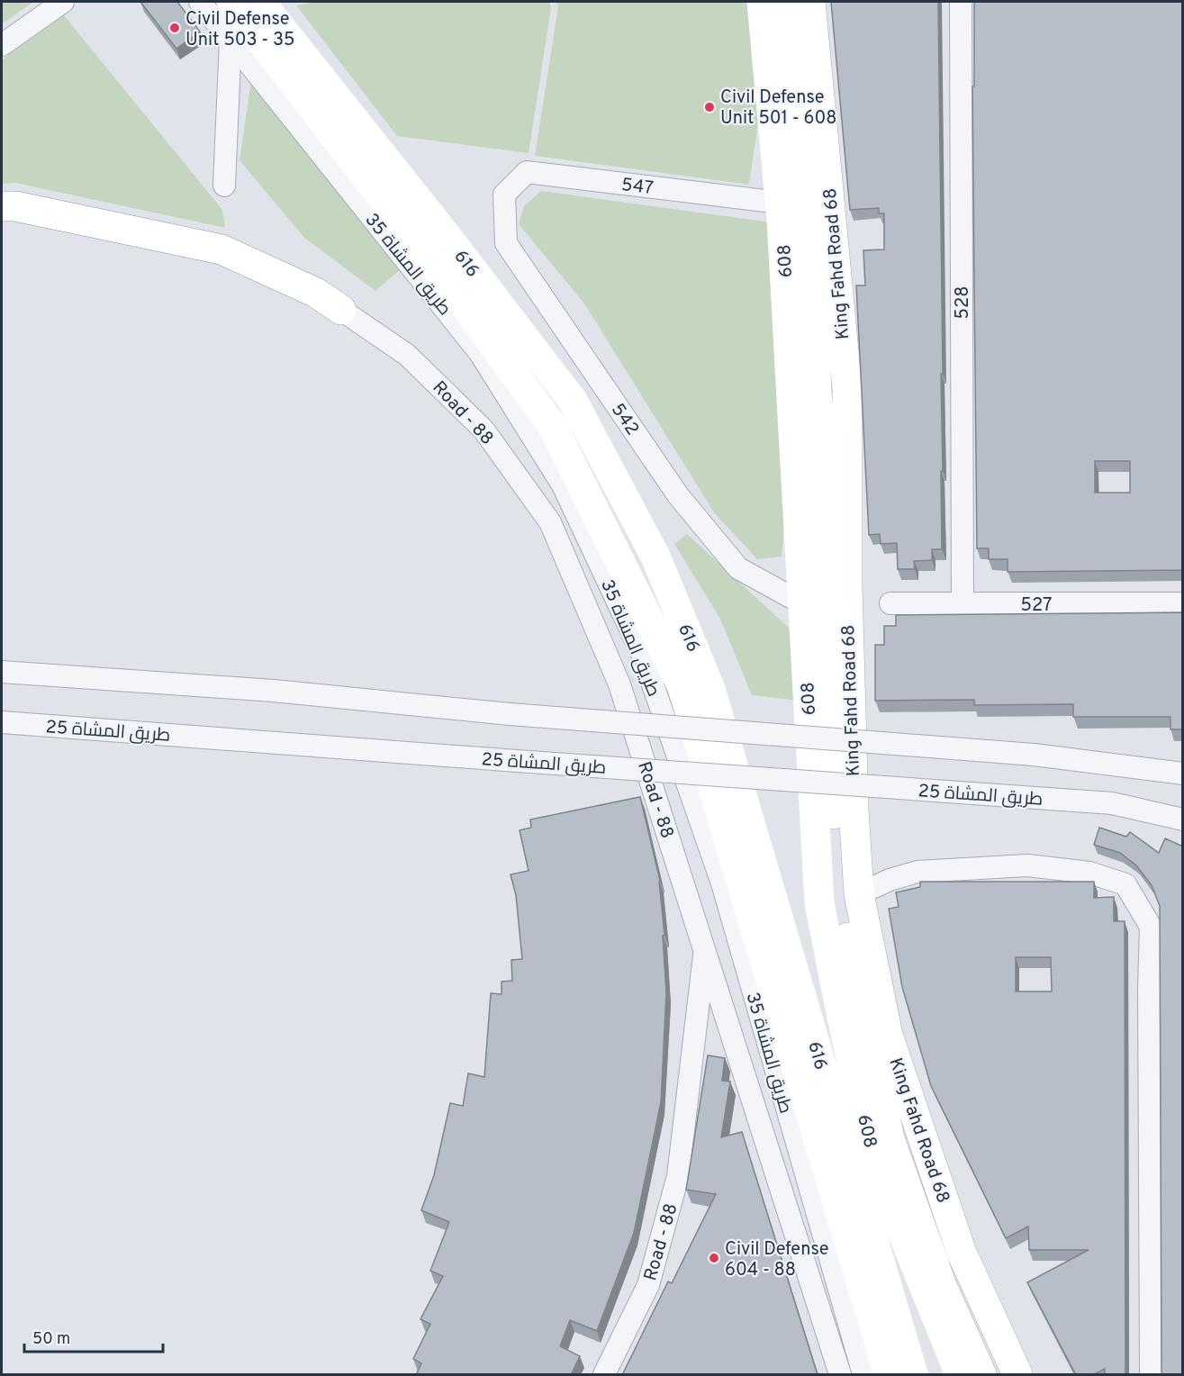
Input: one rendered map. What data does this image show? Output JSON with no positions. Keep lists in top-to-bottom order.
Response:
{
  "streets": {
    "main road": ["608", "616", "King Fahd Road 68"],
    "street": [
      "547",
      "طريق المشاة 35",
      "528",
      "Road - 88",
      "542",
      "527",
      "طريق المشاة 25"
    ]
  },
  "crossings": [
    ["547", "608"],
    ["547", "542"],
    ["608", "542"],
    ["528", "527"]
  ],
  "places": ["Civil Defense Unit 503 - 35", "Civil Defense Unit 501 - 608", "Civil Defense 604 - 88"],
  "scale_bar": "50 m"
}
